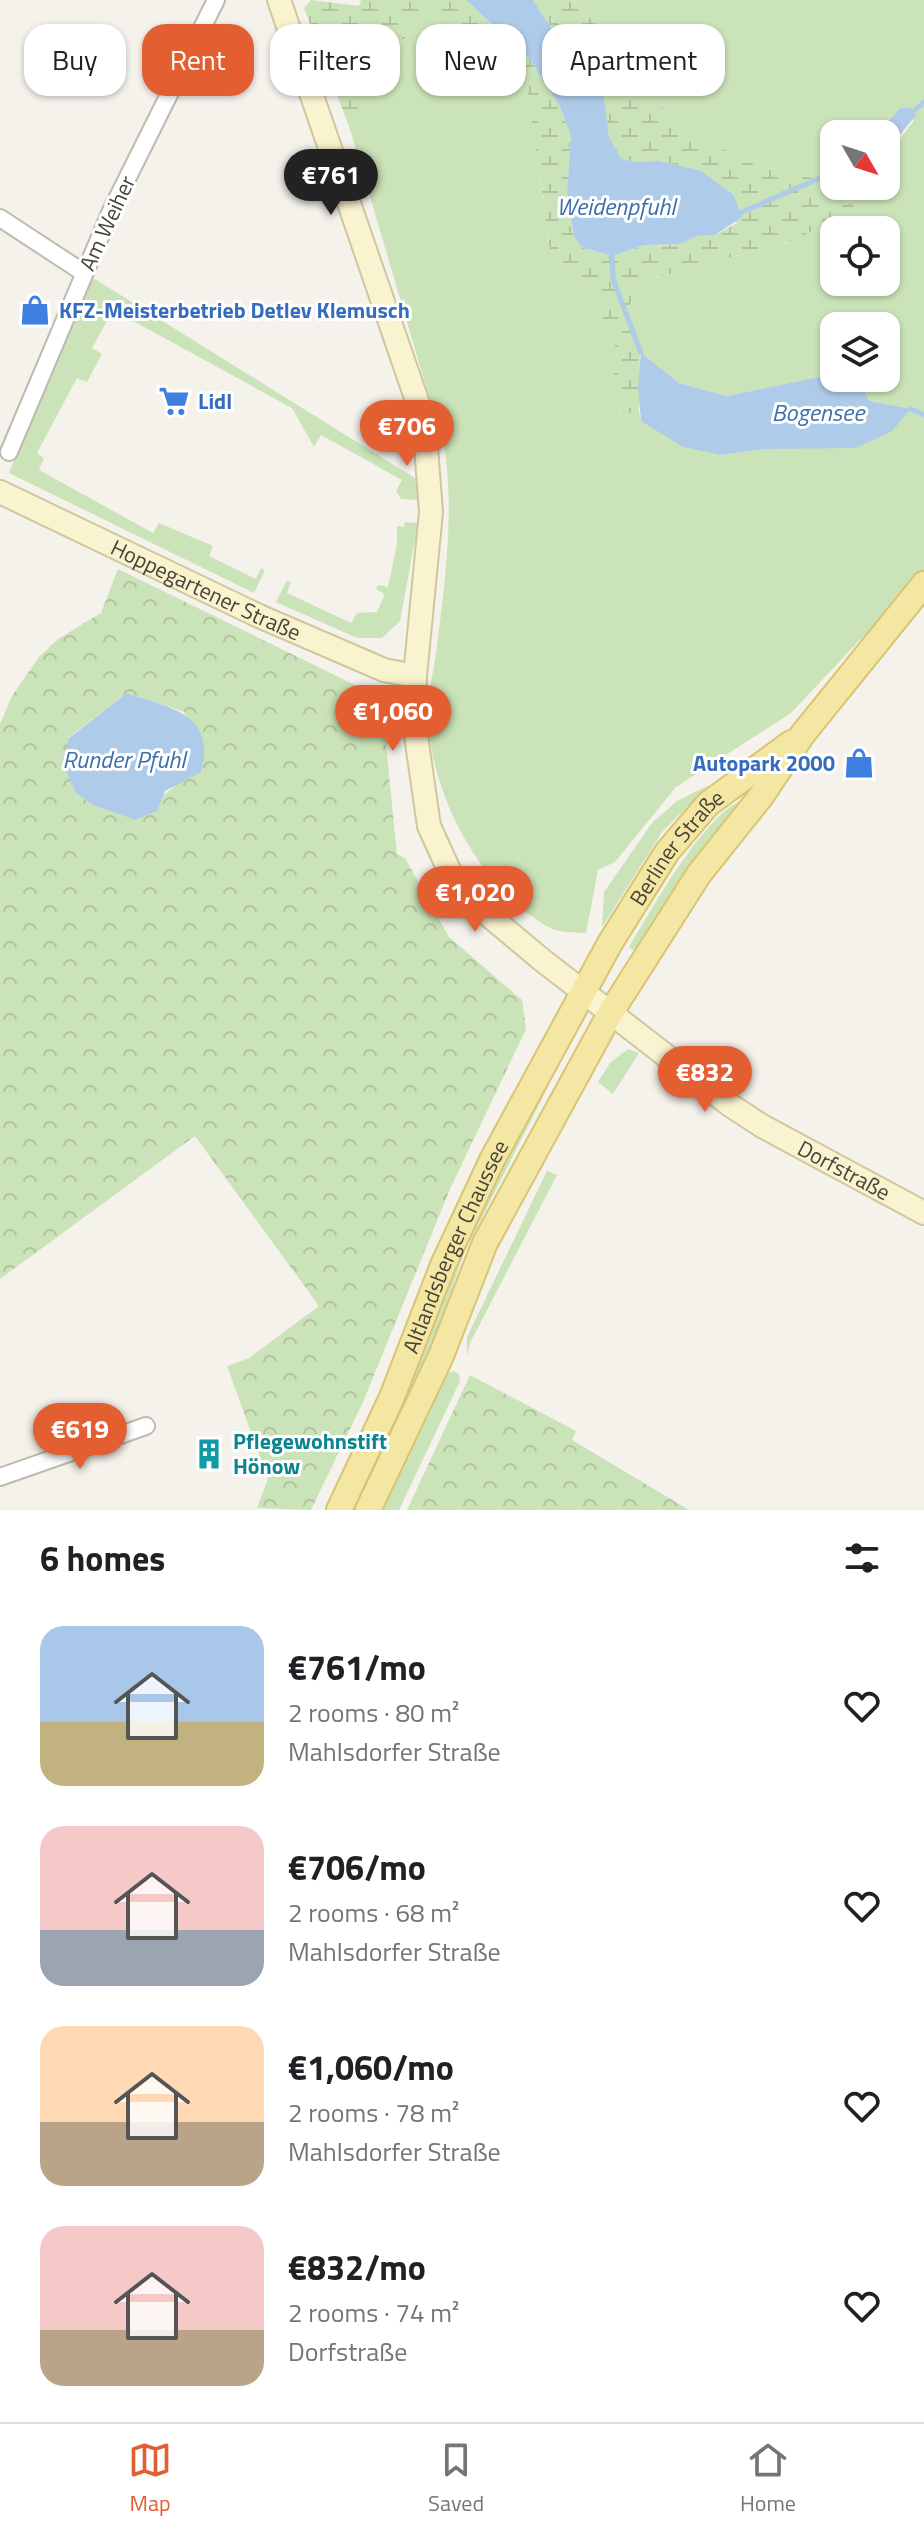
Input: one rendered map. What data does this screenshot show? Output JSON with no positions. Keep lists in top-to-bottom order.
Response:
{
  "streets": {
    "main road": [
      "Hoppegartener Straße",
      "Berliner Straße",
      "Dorfstraße",
      "Altlandsberger Chaussee"
    ],
    "street": ["Am Weiher"]
  },
  "crossings": [
    ["Hoppegartener Straße", "Dorfstraße"],
    ["Berliner Straße", "Dorfstraße"],
    ["Berliner Straße", "Altlandsberger Chaussee"],
    ["Dorfstraße", "Altlandsberger Chaussee"]
  ],
  "water": ["Weidenpfuhl", "Bogensee", "Runder Pfuhl"],
  "places": {
    "shop": ["KFZ-Meisterbetrieb Detlev Klemusch", "Autopark 2000"],
    "supermarket": ["Lidl"],
    "building": ["Pflegewohnstift Hönow"]
  },
  "north": "bottom right",
  "page": {
    "chip": [
      "Buy",
      "Rent",
      "Filters",
      "New",
      "Apartment"
    ],
    "price": [
      "€761",
      "€706",
      "€1,060",
      "€1,020",
      "€832",
      "€619"
    ],
    "heading": "6 homes",
    "list": [
      {
        "name": "€761/mo",
        "note": "2 rooms · 80 m² · Mahlsdorfer Straße"
      },
      {
        "name": "€706/mo",
        "note": "2 rooms · 68 m² · Mahlsdorfer Straße"
      },
      {
        "name": "€1,060/mo",
        "note": "2 rooms · 78 m² · Mahlsdorfer Straße"
      },
      {
        "name": "€832/mo",
        "note": "2 rooms · 74 m² · Dorfstraße"
      }
    ],
    "tabs": ["Map", "Saved", "Home"]
  }
}
